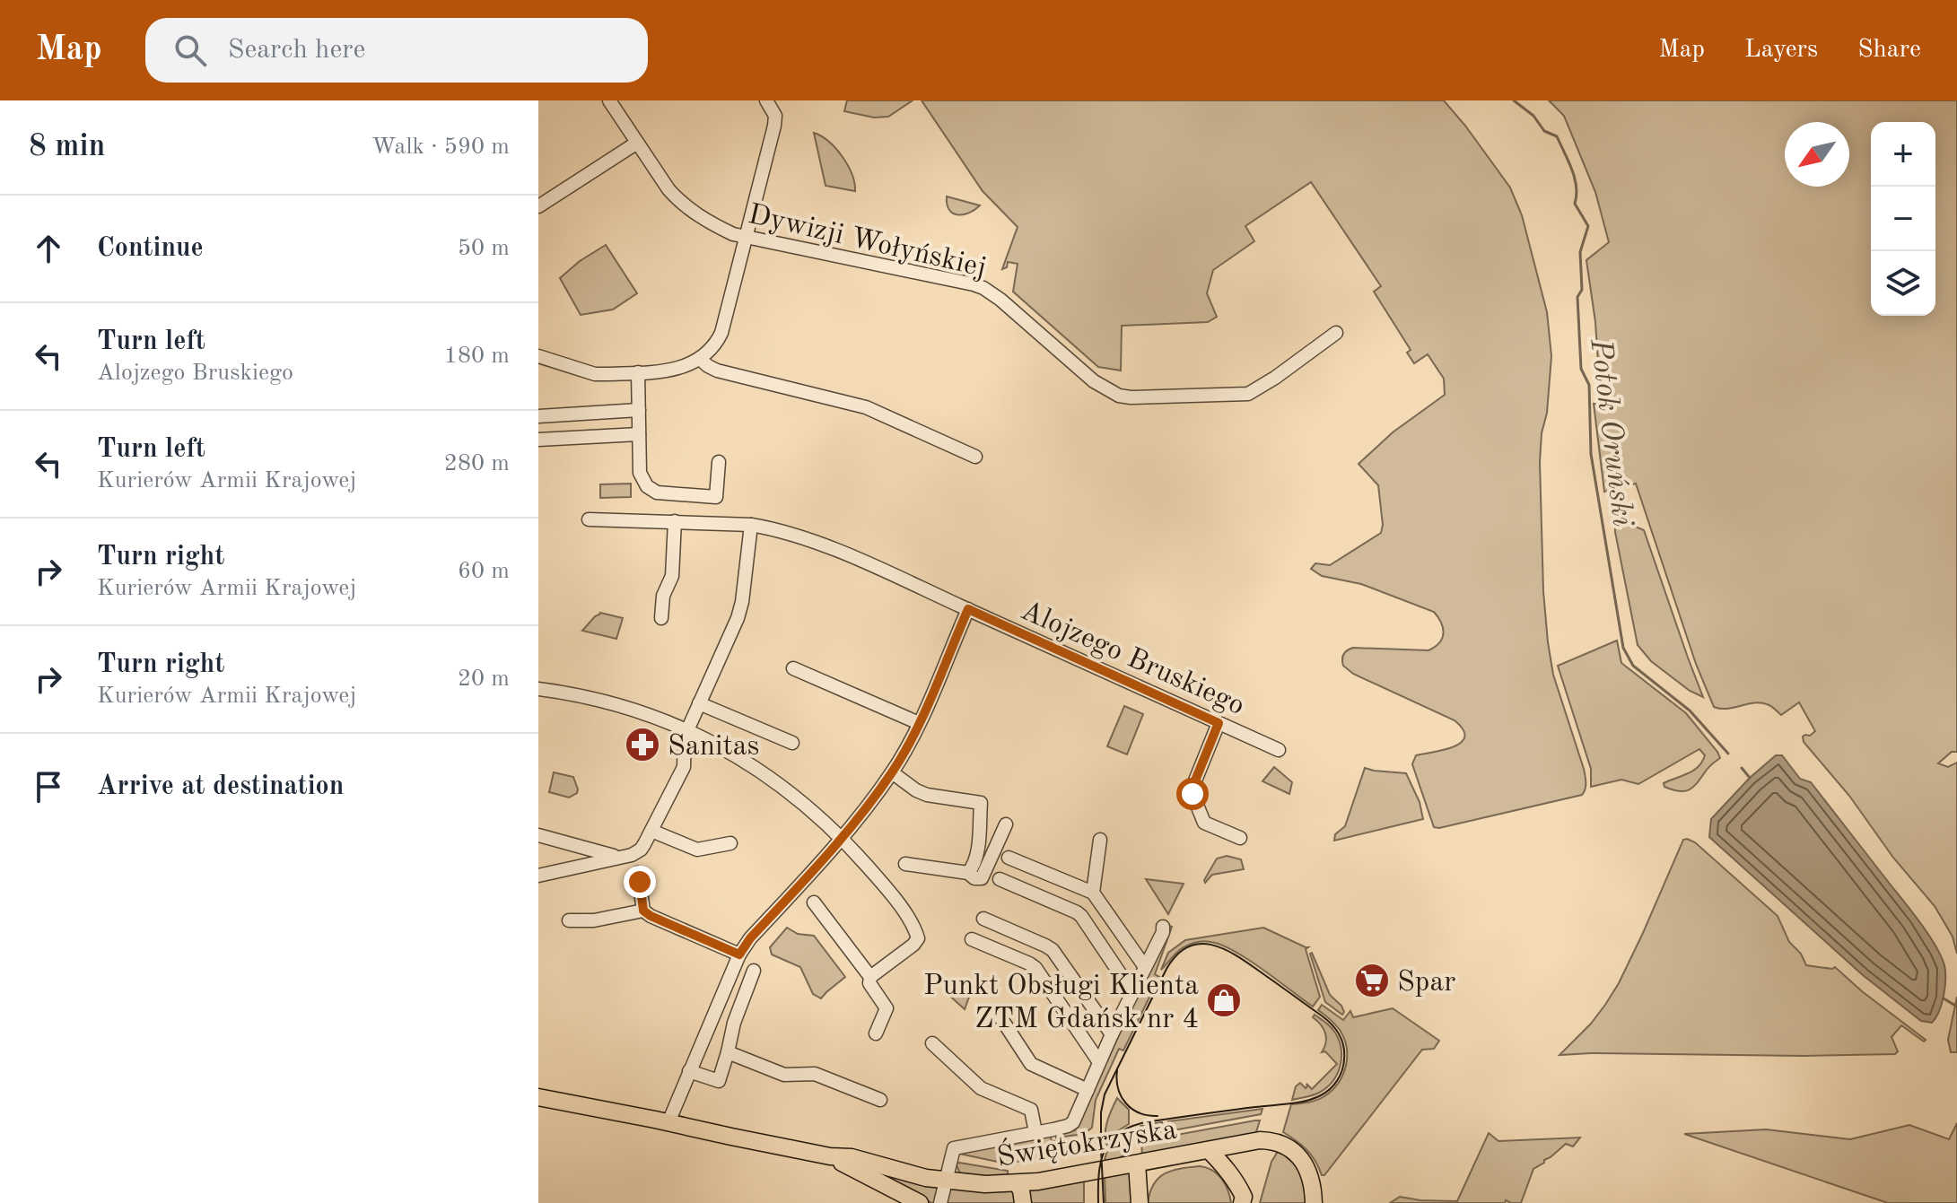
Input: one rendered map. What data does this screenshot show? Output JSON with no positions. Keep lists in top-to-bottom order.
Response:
{
  "streets": {
    "main road": ["Świętokrzyska"],
    "street": ["Dywizji Wołyńskiej", "Alojzego Bruskiego"]
  },
  "water": ["Potok Oruński"],
  "places": {
    "pharmacy": ["Sanitas"],
    "supermarket": ["Spar"],
    "shop": ["Punkt Obsługi Klienta ZTM Gdańsk nr 4"]
  },
  "north": "bottom left",
  "page": {
    "header": "Map",
    "search": "Search here",
    "nav": ["Map", "Layers", "Share"],
    "heading": ["8 min", "Walk · 590 m"],
    "map_buttons": ["+", "−"],
    "list": [
      ["Continue", "50 m"],
      ["Turn left", "Alojzego Bruskiego", "180 m"],
      ["Turn left", "Kurierów Armii Krajowej", "280 m"],
      ["Turn right", "Kurierów Armii Krajowej", "60 m"],
      ["Turn right", "Kurierów Armii Krajowej", "20 m"],
      "Arrive at destination"
    ]
  }
}
